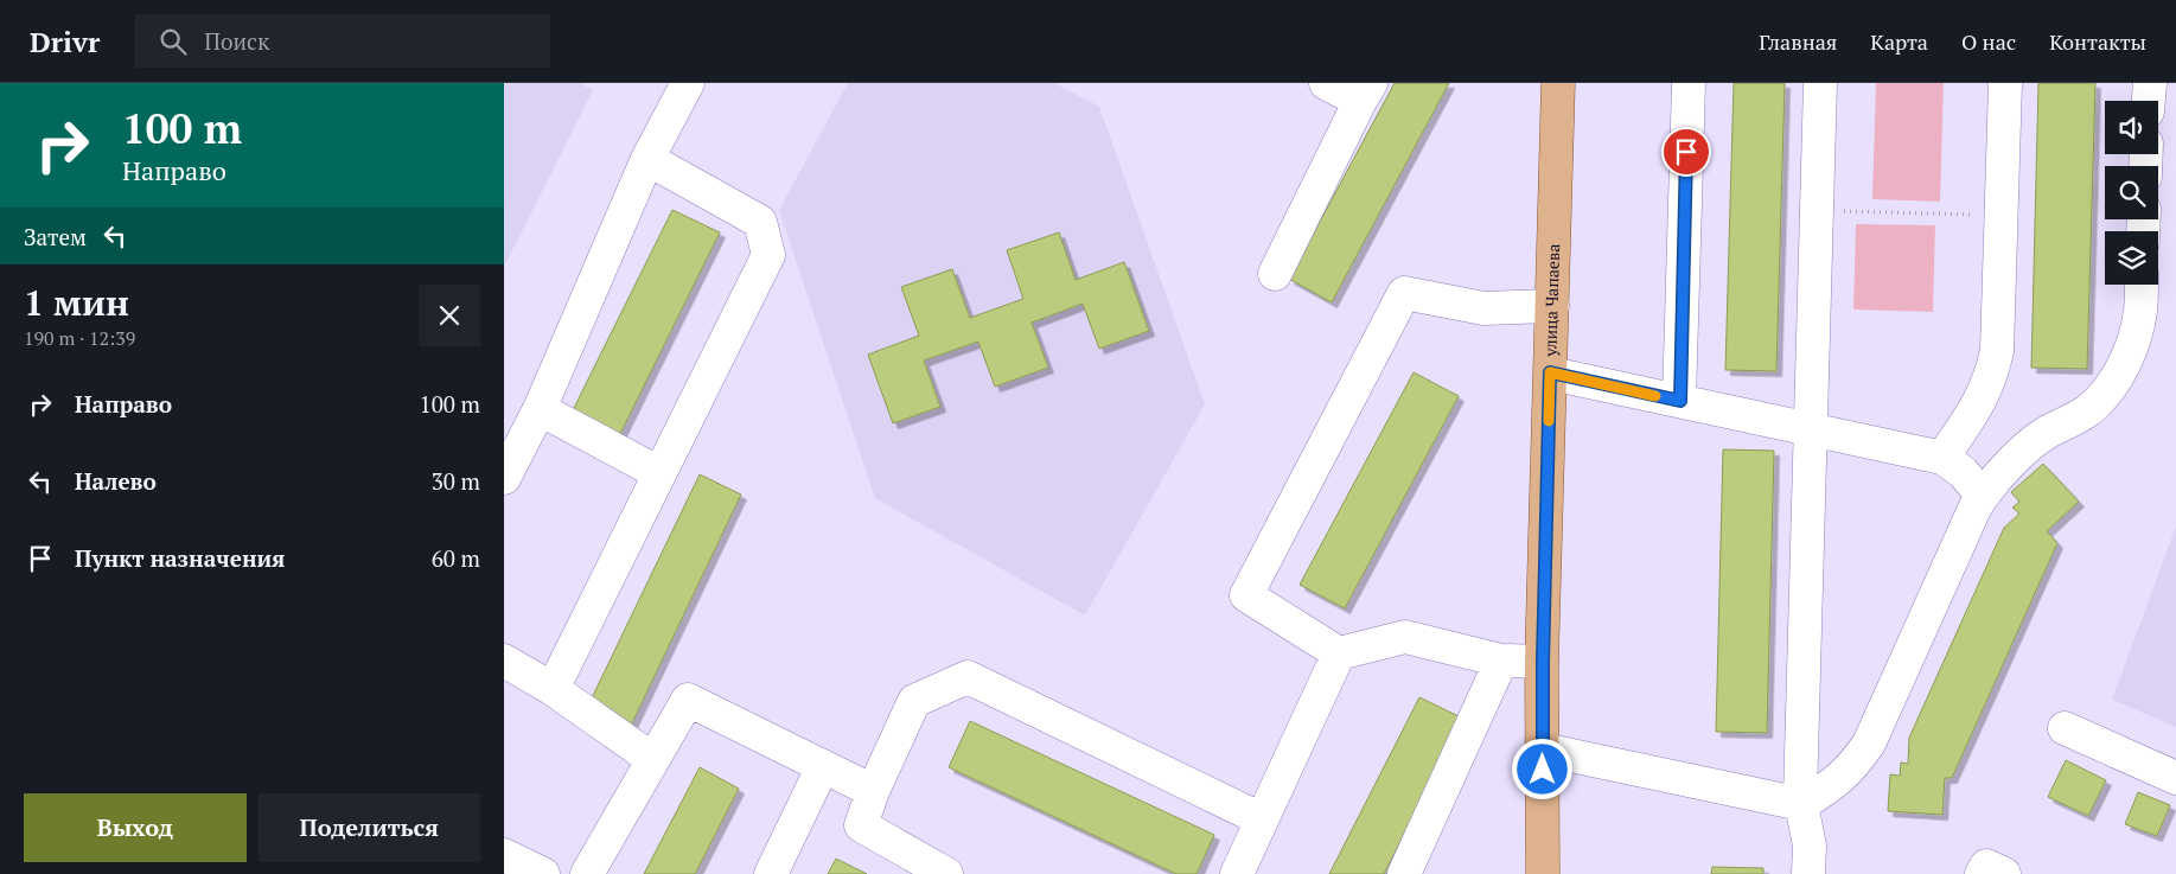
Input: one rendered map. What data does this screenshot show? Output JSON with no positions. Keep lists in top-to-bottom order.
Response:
{
  "streets": {
    "main road": ["улица Чапаева"]
  },
  "page": {
    "header": "Drivr",
    "search": "Поиск",
    "nav": [
      "Главная",
      "Карта",
      "О нас",
      "Контакты"
    ],
    "turn": ["100 m", "Направо"],
    "then": "Затем",
    "heading": ["1 мин", "190 m · 12:39"],
    "list": [
      {
        "name": "Направо",
        "value": "100 m"
      },
      {
        "name": "Налево",
        "value": "30 m"
      },
      {
        "name": "Пункт назначения",
        "value": "60 m"
      }
    ],
    "buttons": ["Выход", "Поделиться"]
  }
}
